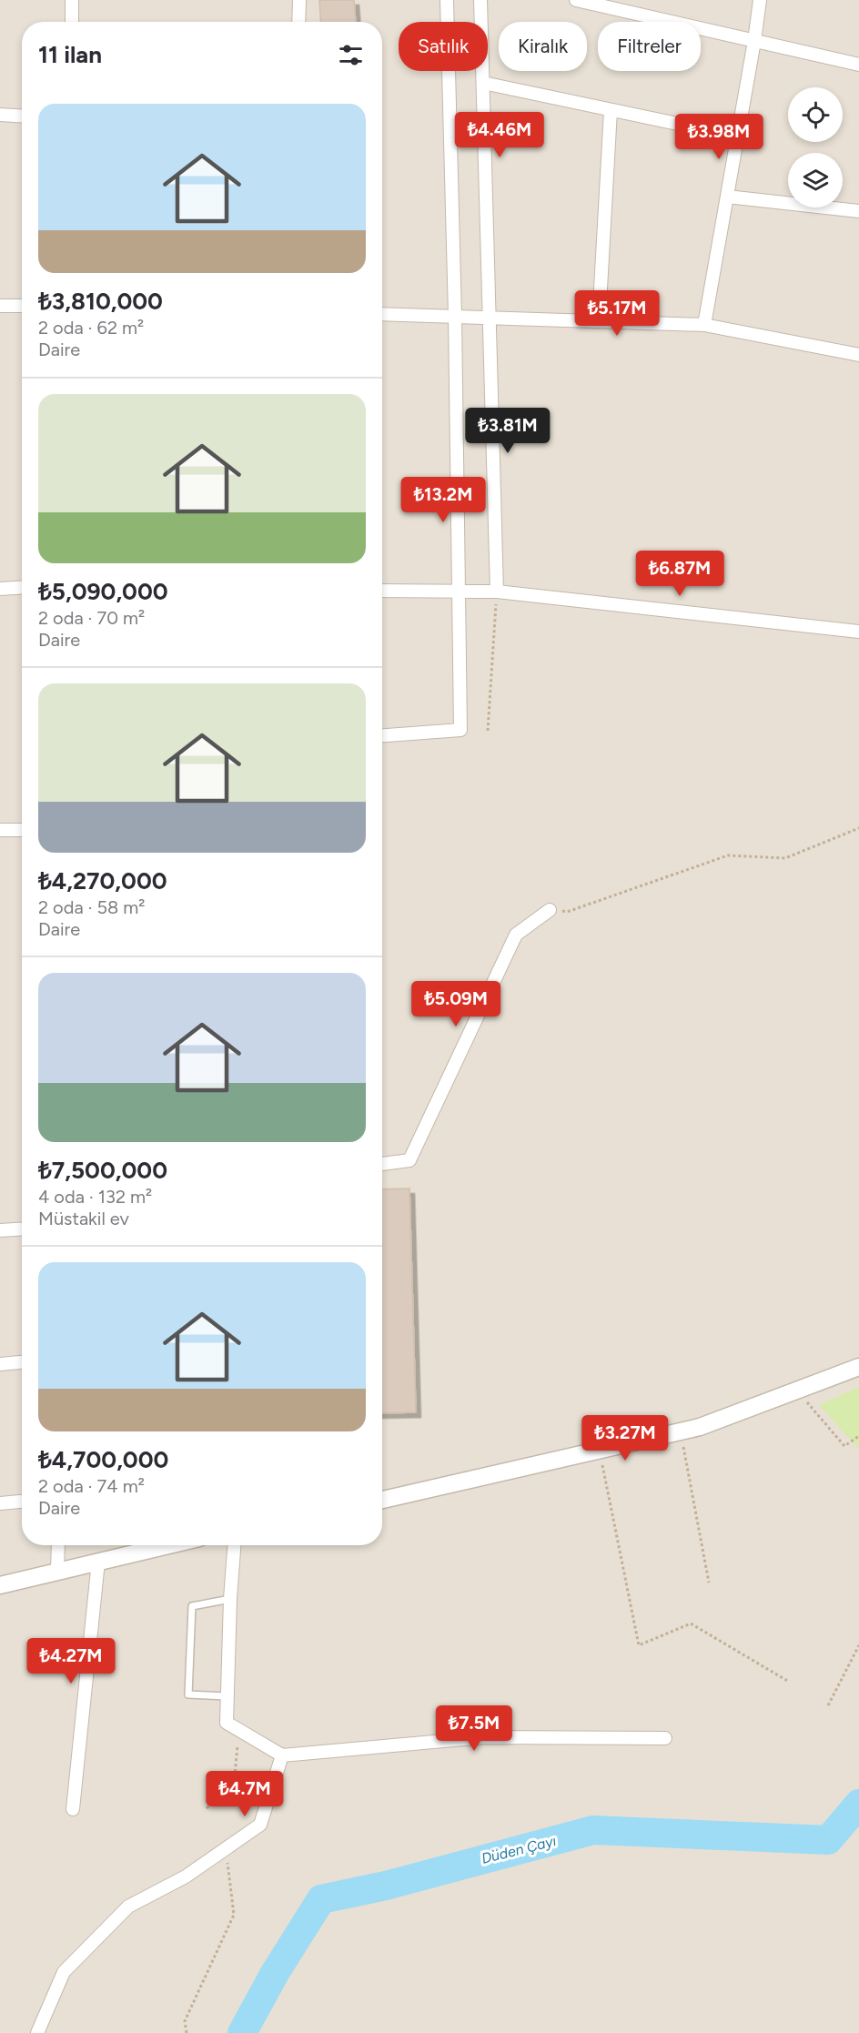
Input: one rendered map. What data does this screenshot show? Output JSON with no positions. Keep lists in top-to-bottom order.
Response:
{
  "water": ["Düden Çayı"],
  "page": {
    "chip": ["Satılık", "Kiralık", "Filtreler"],
    "heading": "11 ilan",
    "list": [
      {
        "name": "₺3,810,000",
        "note": "2 oda · 62 m² · Daire"
      },
      {
        "name": "₺5,090,000",
        "note": "2 oda · 70 m² · Daire"
      },
      {
        "name": "₺4,270,000",
        "note": "2 oda · 58 m² · Daire"
      },
      {
        "name": "₺7,500,000",
        "note": "4 oda · 132 m² · Müstakil ev"
      },
      {
        "name": "₺4,700,000",
        "note": "2 oda · 74 m² · Daire"
      }
    ],
    "price": [
      "₺4.46M",
      "₺3.98M",
      "₺5.17M",
      "₺3.81M",
      "₺13.2M",
      "₺6.87M",
      "₺5.09M",
      "₺3.27M",
      "₺4.27M",
      "₺7.5M",
      "₺4.7M"
    ]
  }
}
